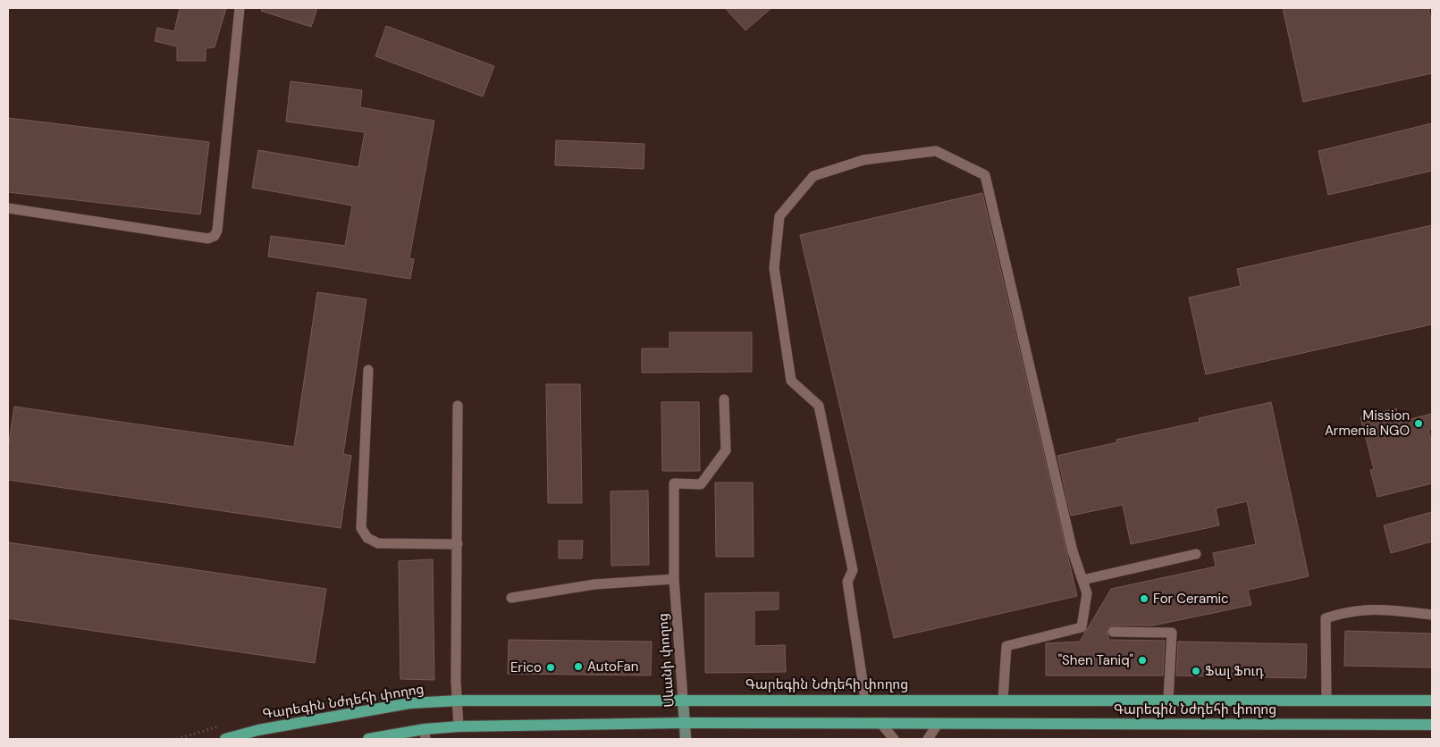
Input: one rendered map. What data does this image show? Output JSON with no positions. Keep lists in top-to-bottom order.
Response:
{
  "streets": {
    "main road": ["Գարեգին Նժդեհի փողոց"],
    "street": ["Սևանի փողոց"]
  },
  "crossings": [
    ["Սևանի փողոց", "Գարեգին Նժդեհի փողոց"]
  ],
  "places": [
    "Mission Armenia NGO",
    "For Ceramic",
    "\"Shen Taniq\"",
    "AutoFan",
    "Erico",
    "Ֆալ Ֆուդ"
  ]
}
